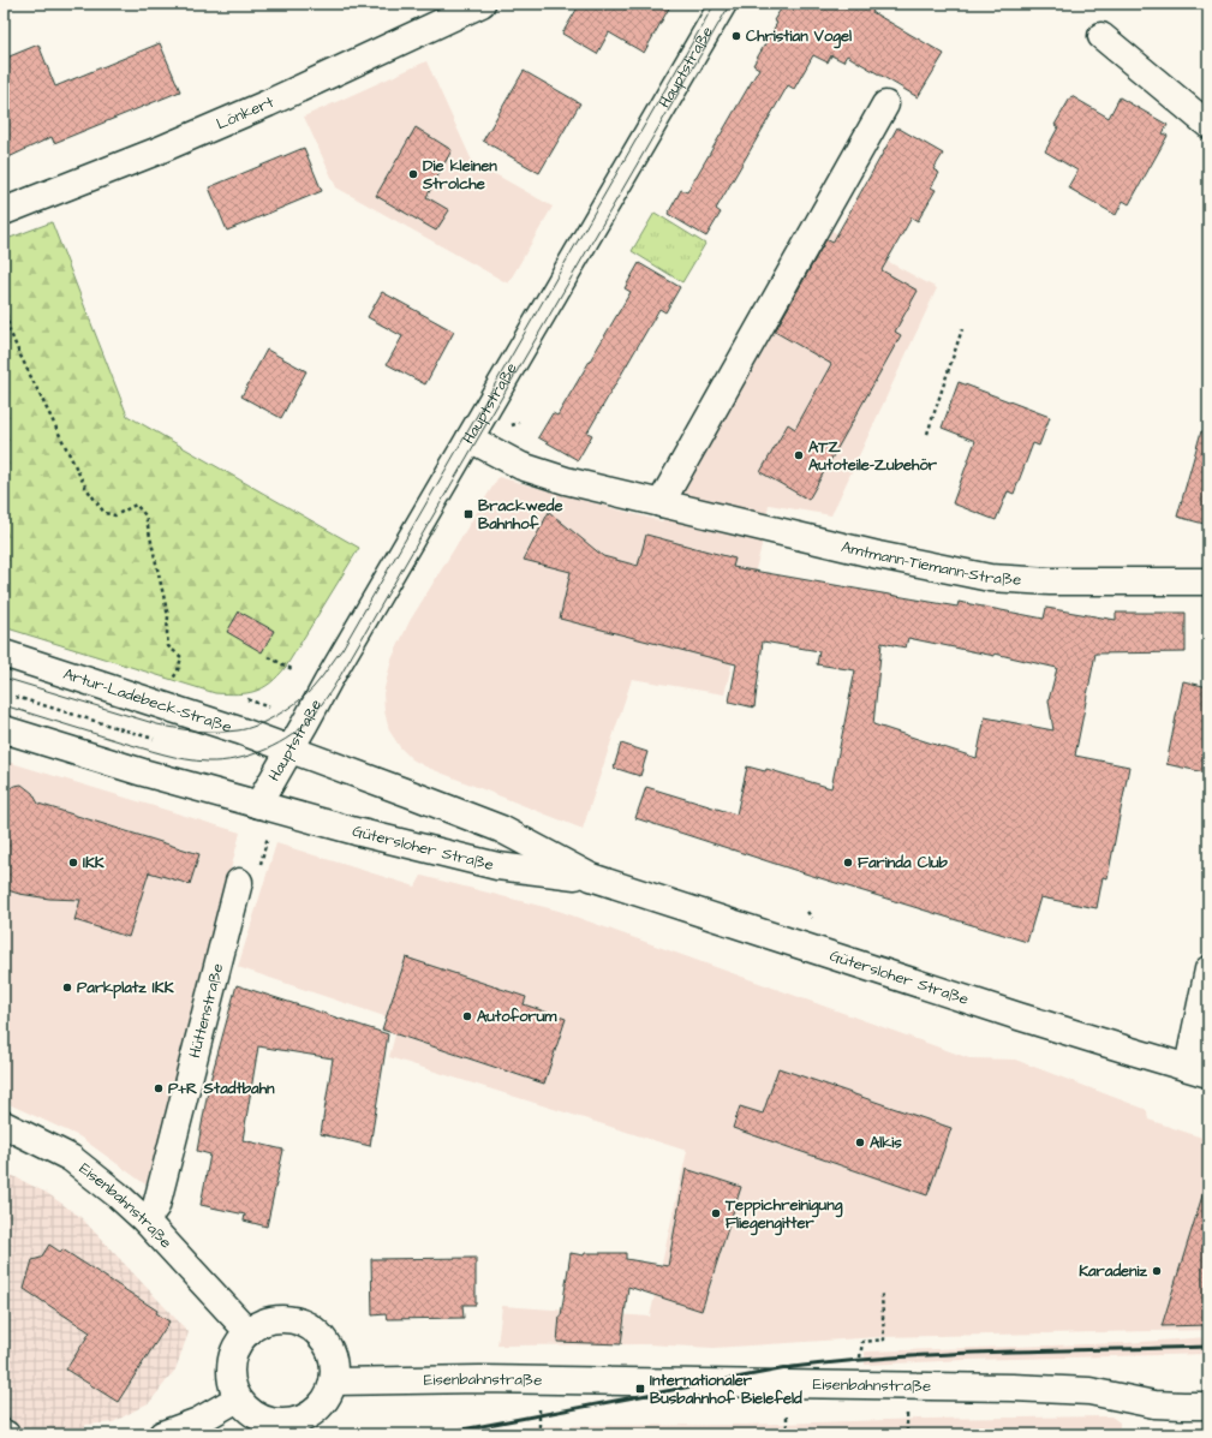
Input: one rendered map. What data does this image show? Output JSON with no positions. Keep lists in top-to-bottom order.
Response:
{
  "streets": {
    "street": [
      "Hauptstraße",
      "Lönkert",
      "Amtmann-Tiemann-Straße",
      "Artur-Ladebeck-Straße",
      "Gütersloher Straße",
      "Hüttenstraße",
      "Eisenbahnstraße"
    ]
  },
  "crossings": [
    ["Hauptstraße", "Amtmann-Tiemann-Straße"],
    ["Hauptstraße", "Artur-Ladebeck-Straße"],
    ["Hauptstraße", "Gütersloher Straße"],
    ["Artur-Ladebeck-Straße", "Gütersloher Straße"],
    ["Hüttenstraße", "Eisenbahnstraße"]
  ],
  "places": {
    "other": [
      "Christian Vogel",
      "Die kleinen Strolche",
      "ATZ Autoteile-Zubehör",
      "IKK",
      "Farinda Club",
      "Parkplatz IKK",
      "Autoforum",
      "P+R Stadtbahn",
      "Alkis",
      "Teppichreinigung Fliegengitter",
      "Karadeniz"
    ],
    "transit": ["Brackwede Bahnhof", "Internationaler Busbahnhof Bielefeld"]
  }
}
